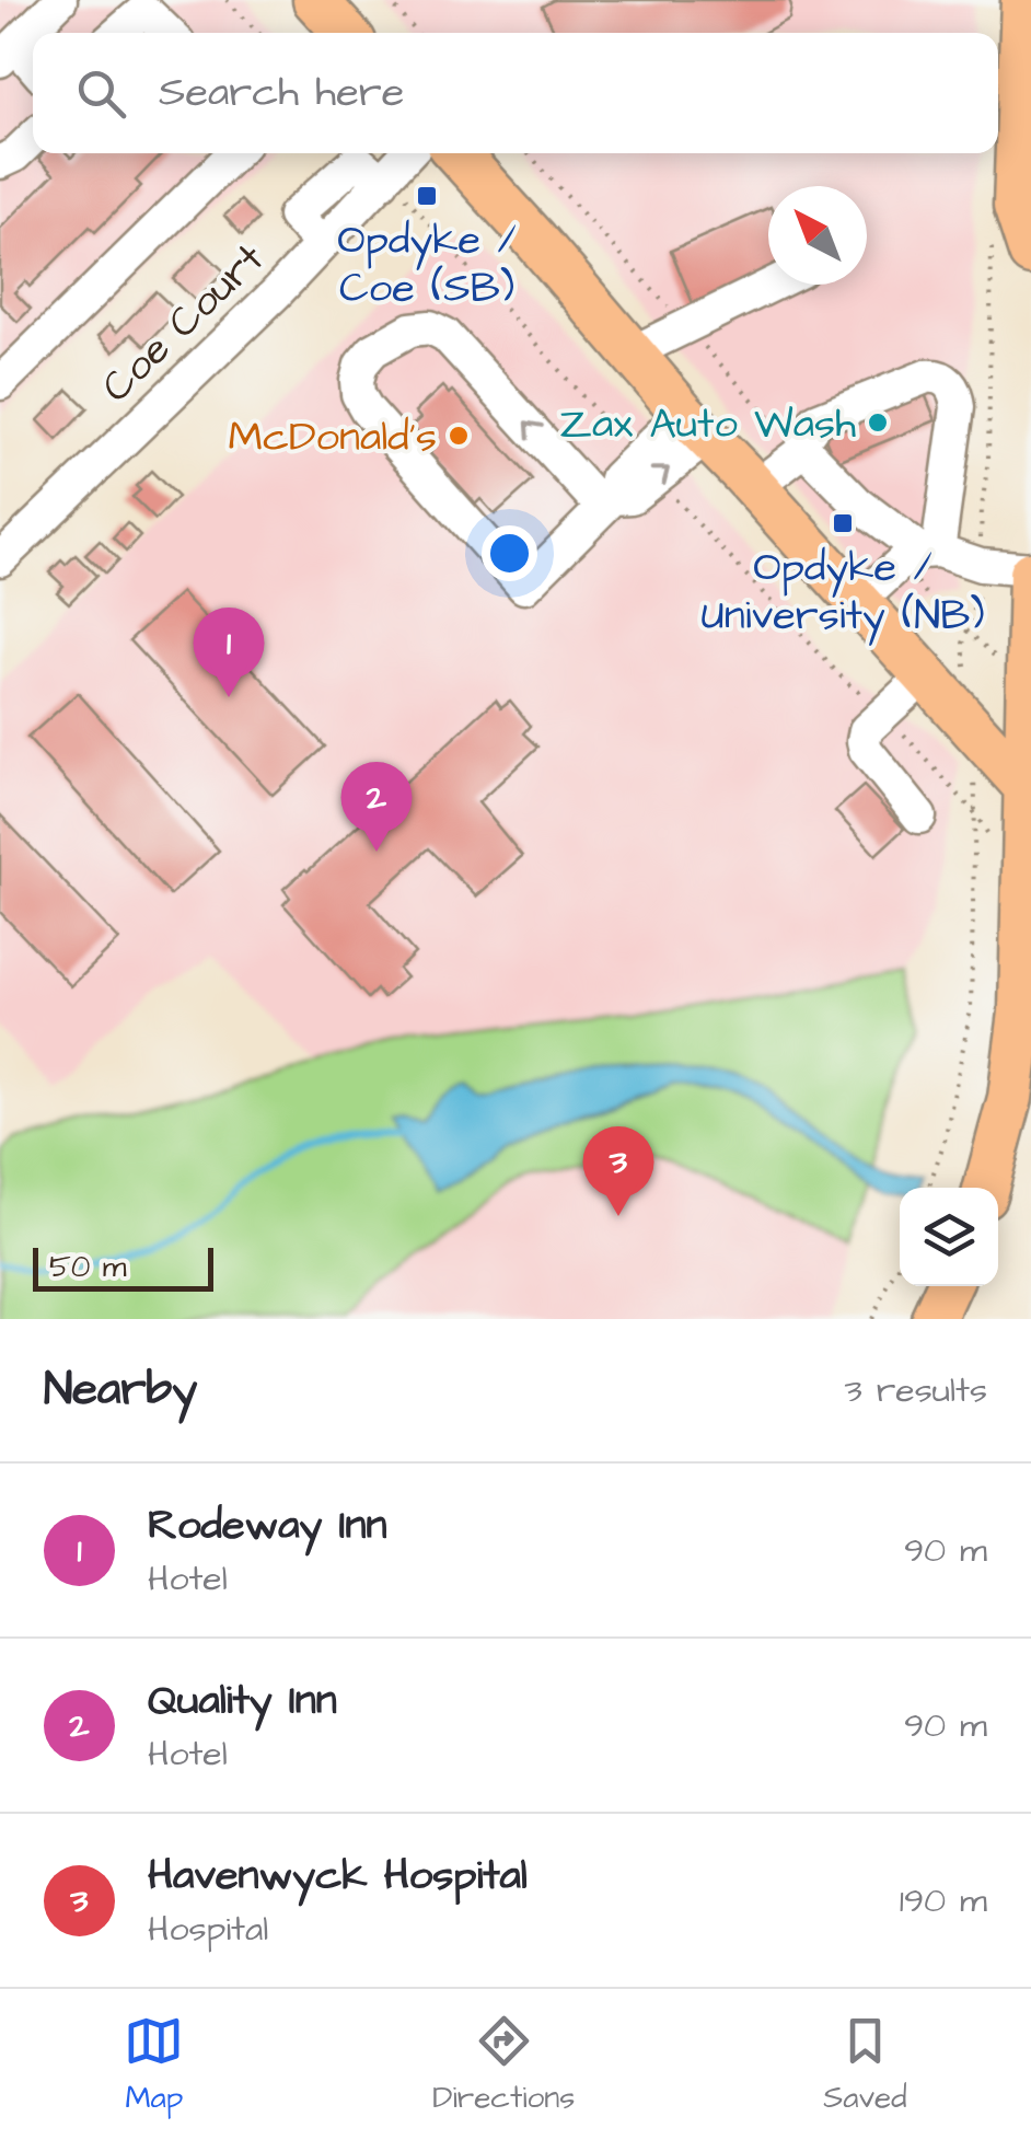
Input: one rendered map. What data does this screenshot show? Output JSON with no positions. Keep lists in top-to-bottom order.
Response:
{
  "streets": {
    "street": ["Coe Court"]
  },
  "places": {
    "transit": ["Opdyke / Coe (SB)", "Opdyke / University (NB)"],
    "other": ["Zax Auto Wash", "McDonald's"]
  },
  "scale_bar": "50 m",
  "north": "top left",
  "page": {
    "search": "Search here",
    "pins": ["1", "2", "3"],
    "scale": "50 m",
    "heading": ["Nearby", "3 results"],
    "list": [
      {
        "mark": "1",
        "name": "Rodeway Inn",
        "note": "Hotel",
        "value": "90 m"
      },
      {
        "mark": "2",
        "name": "Quality Inn",
        "note": "Hotel",
        "value": "90 m"
      },
      {
        "mark": "3",
        "name": "Havenwyck Hospital",
        "note": "Hospital",
        "value": "190 m"
      }
    ],
    "nav": ["Map", "Directions", "Saved"]
  }
}
